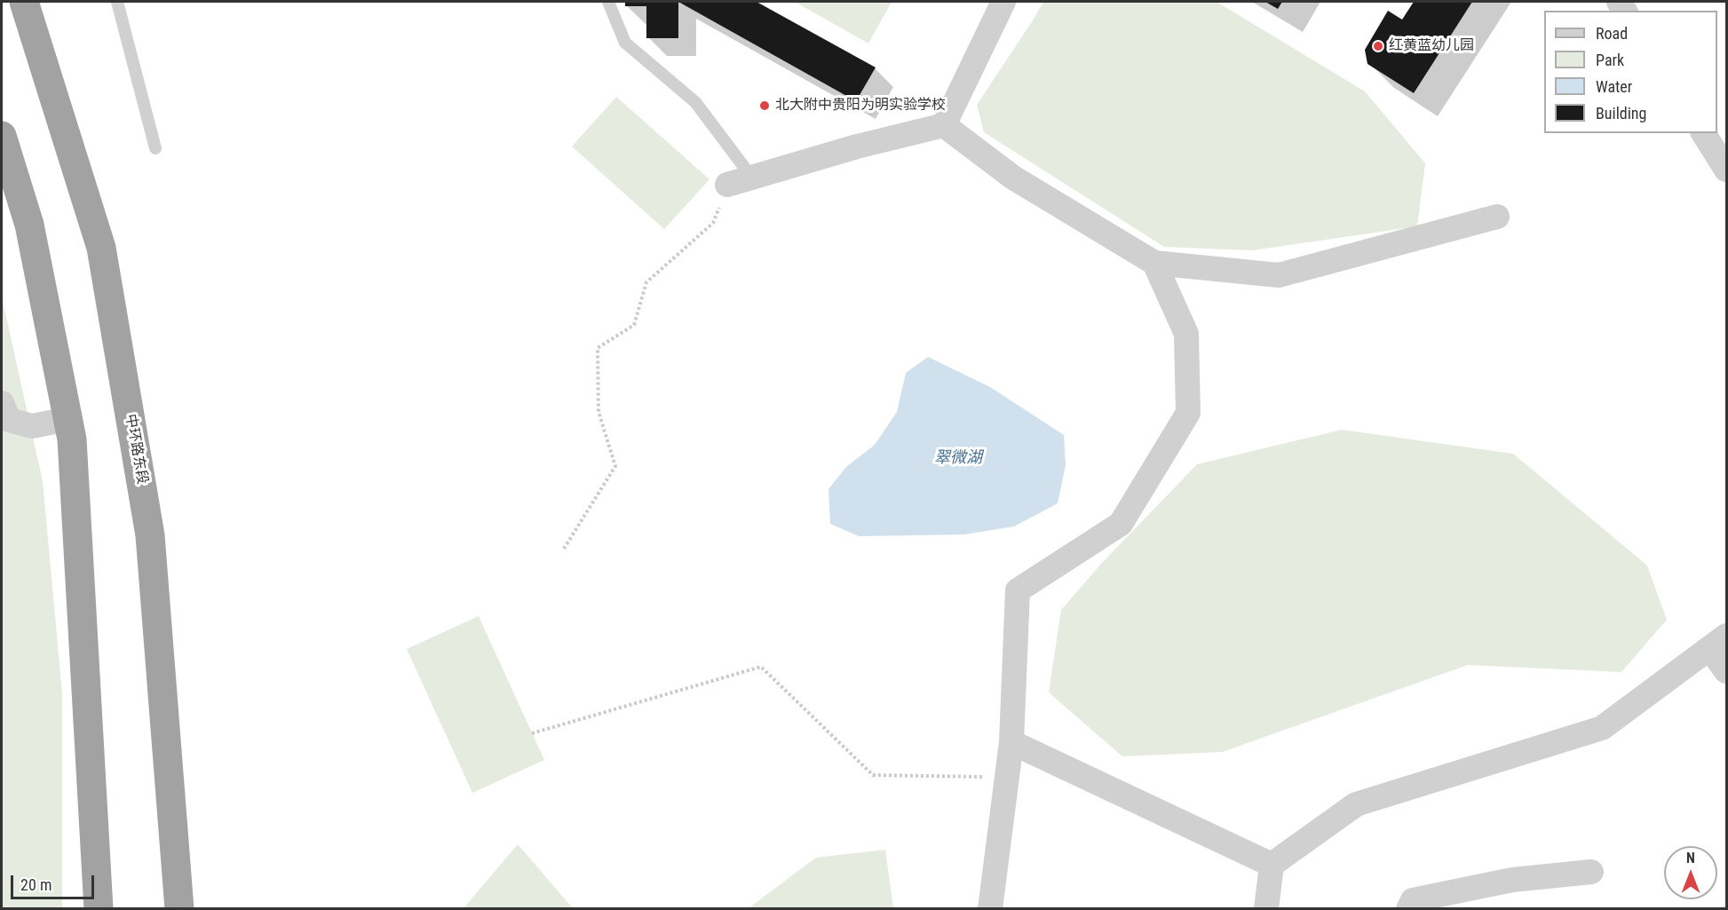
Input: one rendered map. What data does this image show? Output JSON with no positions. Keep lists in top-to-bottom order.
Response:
{
  "streets": {
    "highway": ["中环路东段"]
  },
  "water": ["翠微湖"],
  "places": ["红黄蓝幼儿园", "北大附中贵阳为明实验学校"],
  "legend": [
    "Road",
    "Park",
    "Water",
    "Building"
  ],
  "scale_bar": "20 m",
  "north": "top"
}
